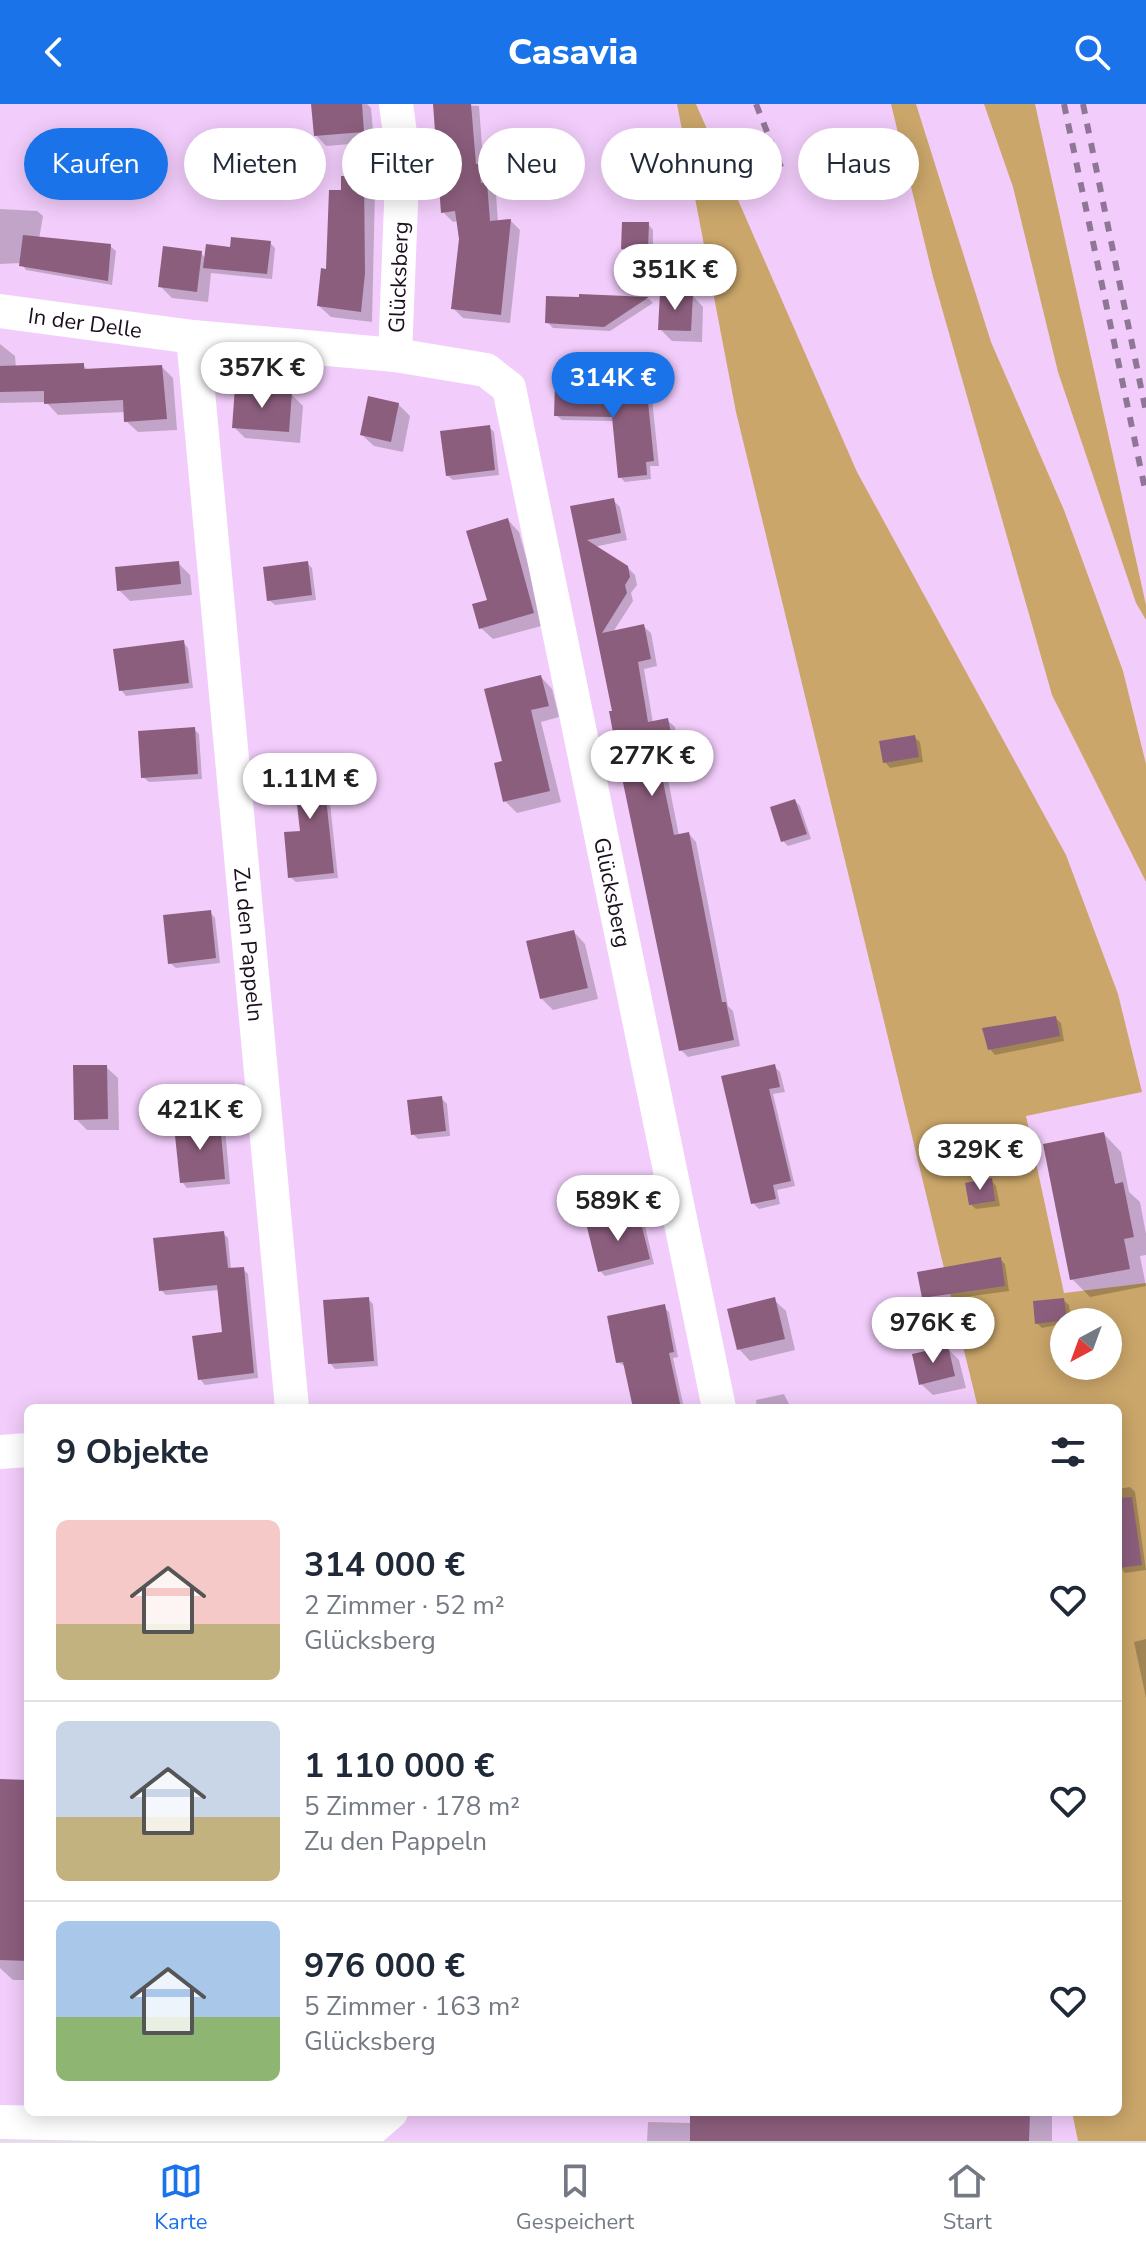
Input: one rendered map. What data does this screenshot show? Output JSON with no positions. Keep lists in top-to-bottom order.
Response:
{
  "streets": {
    "street": ["Glücksberg", "In der Delle", "Zu den Pappeln"]
  },
  "crossings": [
    ["Glücksberg", "In der Delle"],
    ["In der Delle", "Zu den Pappeln"]
  ],
  "north": "bottom left",
  "page": {
    "header": "Casavia",
    "chip": [
      "Kaufen",
      "Mieten",
      "Filter",
      "Neu",
      "Wohnung",
      "Haus"
    ],
    "price": [
      "351K €",
      "357K €",
      "314K €",
      "277K €",
      "1.11M €",
      "421K €",
      "329K €",
      "589K €",
      "976K €"
    ],
    "heading": "9 Objekte",
    "list": [
      {
        "name": "314 000 €",
        "note": "2 Zimmer · 52 m² · Glücksberg"
      },
      {
        "name": "1 110 000 €",
        "note": "5 Zimmer · 178 m² · Zu den Pappeln"
      },
      {
        "name": "976 000 €",
        "note": "5 Zimmer · 163 m² · Glücksberg"
      }
    ],
    "tabs": ["Karte", "Gespeichert", "Start"]
  }
}
